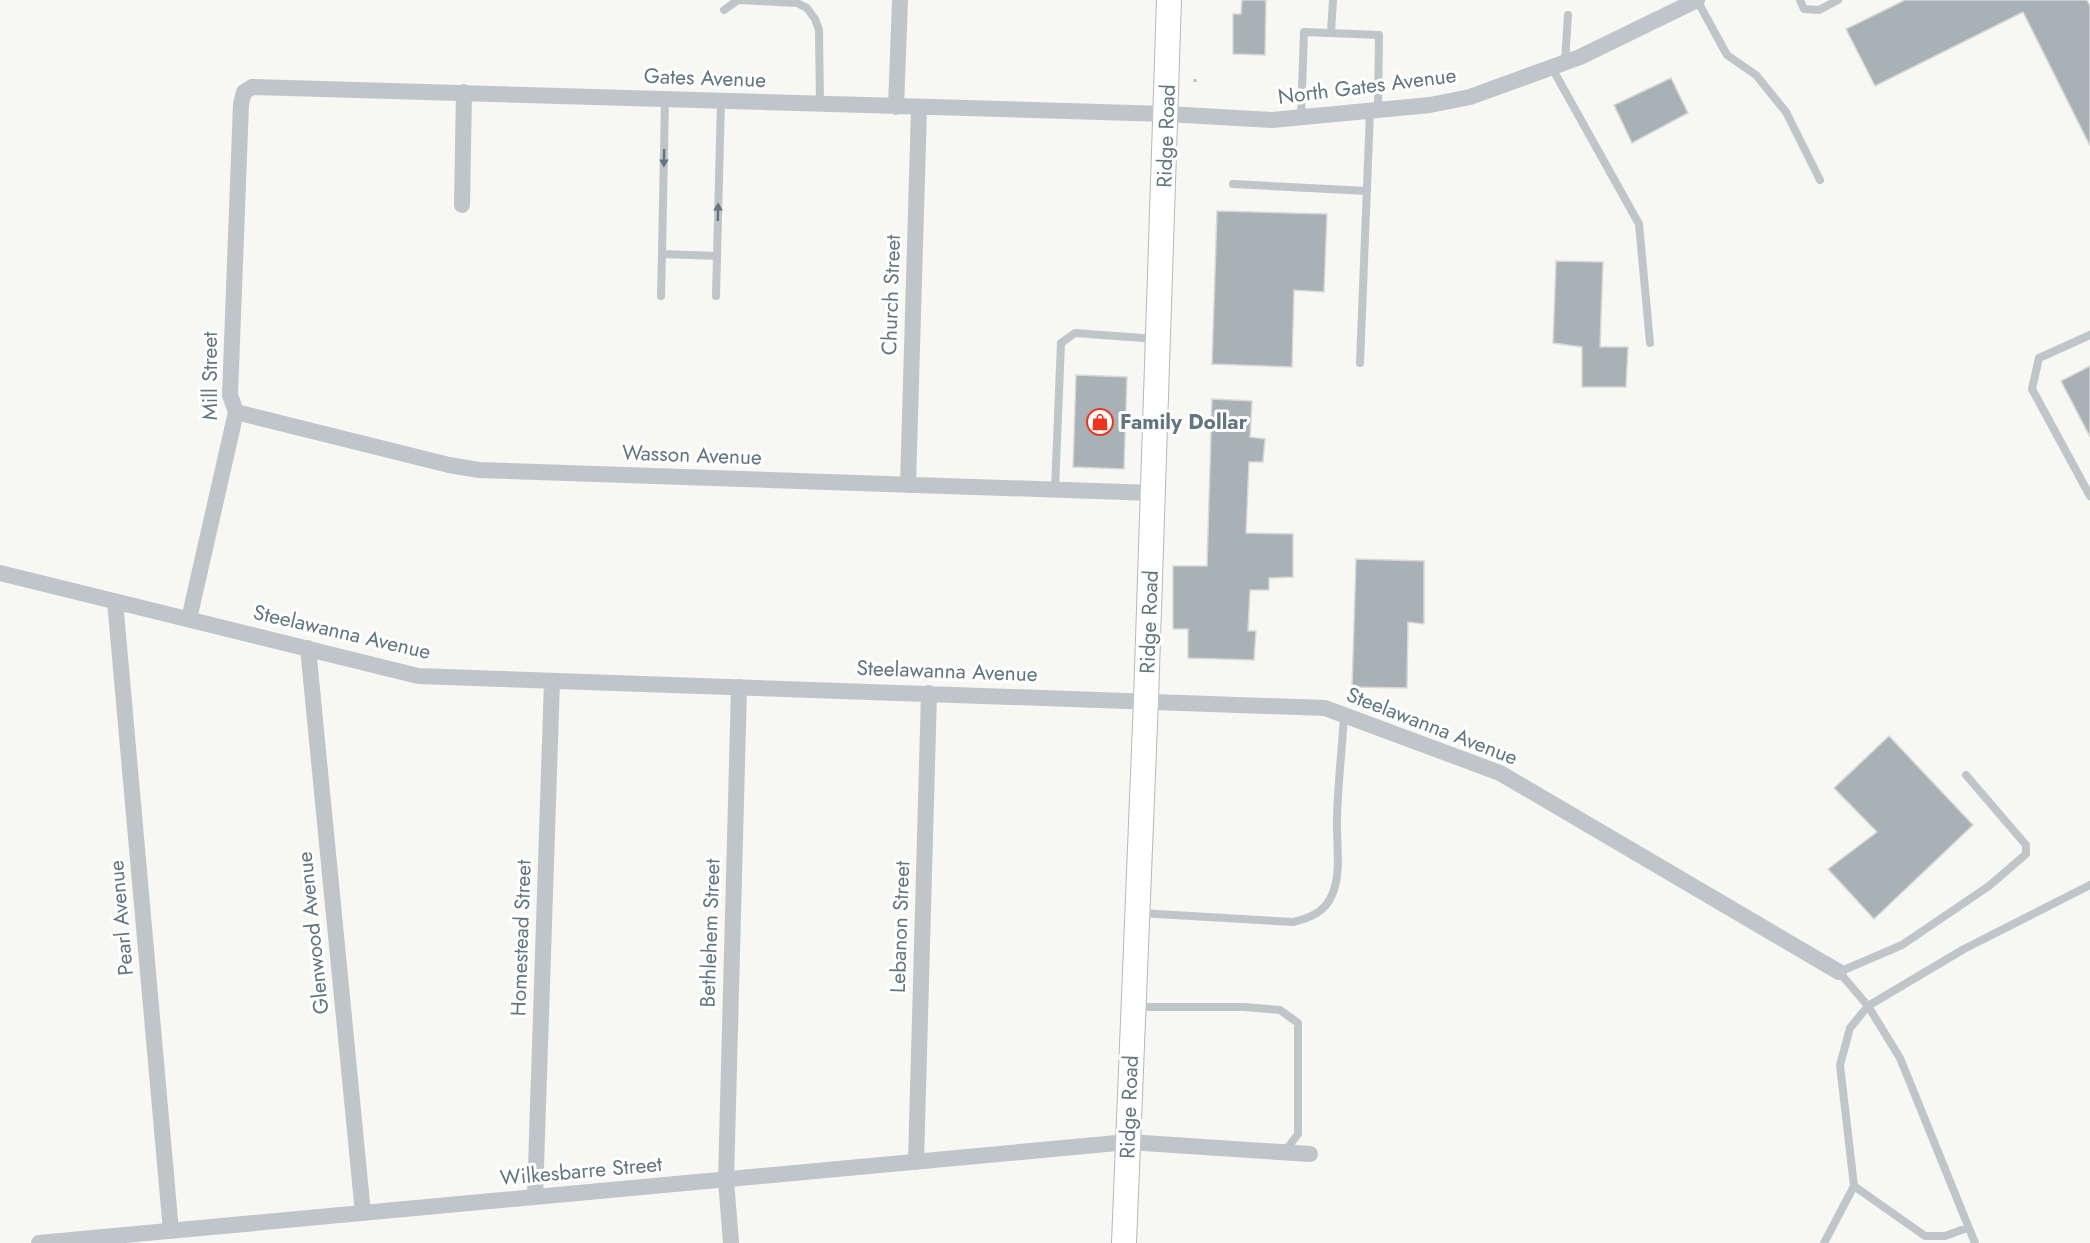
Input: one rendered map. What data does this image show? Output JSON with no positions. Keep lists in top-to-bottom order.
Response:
{
  "streets": {
    "main road": ["Ridge Road"],
    "street": [
      "Gates Avenue",
      "North Gates Avenue",
      "Church Street",
      "Mill Street",
      "Wasson Avenue",
      "Steelawanna Avenue",
      "Pearl Avenue",
      "Lebanon Street",
      "Glenwood Avenue",
      "Bethlehem Street",
      "Homestead Street",
      "Wilkesbarre Street"
    ]
  },
  "crossings": [
    ["Gates Avenue", "North Gates Avenue"],
    ["Gates Avenue", "Ridge Road"],
    ["Gates Avenue", "Church Street"],
    ["Gates Avenue", "Mill Street"],
    ["North Gates Avenue", "Ridge Road"],
    ["Ridge Road", "Wasson Avenue"],
    ["Ridge Road", "Steelawanna Avenue"],
    ["Ridge Road", "Wilkesbarre Street"],
    ["Church Street", "Wasson Avenue"],
    ["Mill Street", "Wasson Avenue"],
    ["Mill Street", "Steelawanna Avenue"],
    ["Steelawanna Avenue", "Pearl Avenue"],
    ["Steelawanna Avenue", "Lebanon Street"],
    ["Steelawanna Avenue", "Glenwood Avenue"],
    ["Steelawanna Avenue", "Bethlehem Street"],
    ["Steelawanna Avenue", "Homestead Street"],
    ["Pearl Avenue", "Wilkesbarre Street"],
    ["Lebanon Street", "Wilkesbarre Street"],
    ["Glenwood Avenue", "Wilkesbarre Street"],
    ["Bethlehem Street", "Wilkesbarre Street"],
    ["Homestead Street", "Wilkesbarre Street"]
  ],
  "places": {
    "shop": ["Family Dollar"]
  }
}
